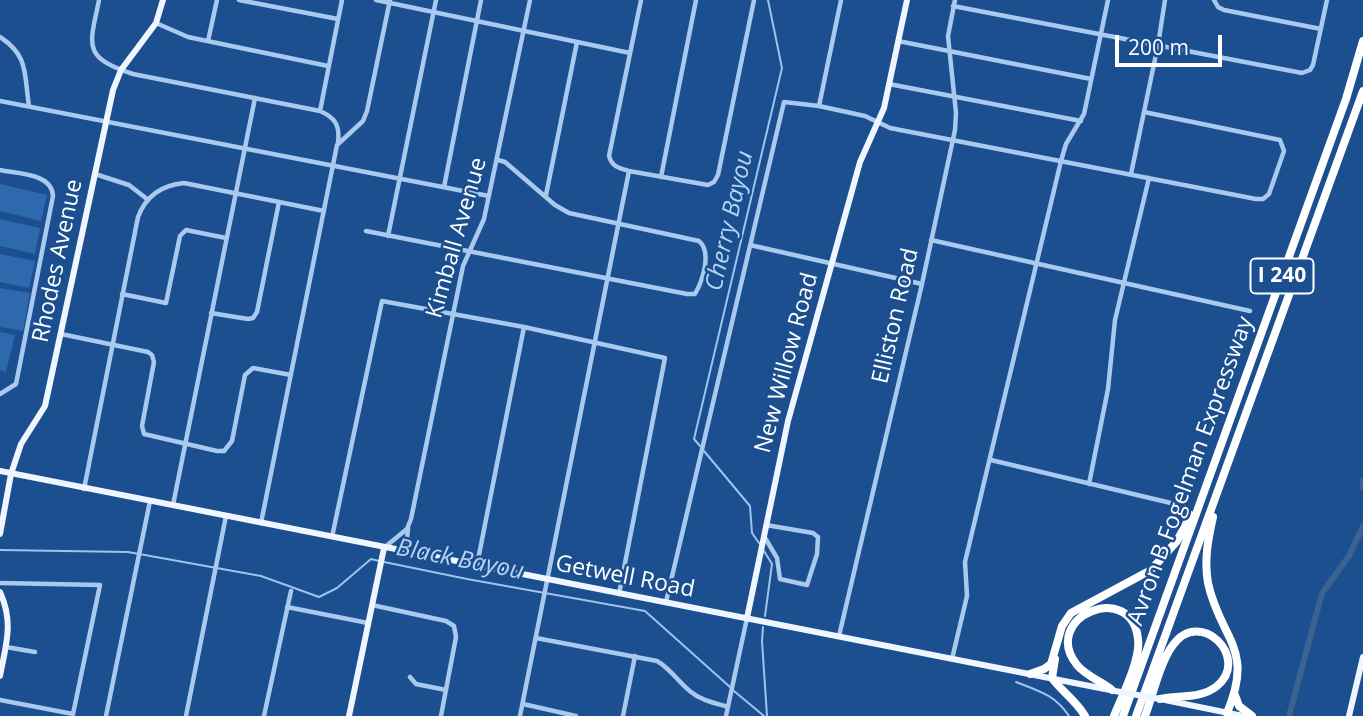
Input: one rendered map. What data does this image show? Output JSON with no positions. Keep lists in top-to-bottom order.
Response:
{
  "streets": {
    "highway": ["I 240", "Avron B Fogelman Expressway"],
    "main road": ["Rhodes Avenue", "New Willow Road", "Getwell Road"],
    "street": ["Kimball Avenue", "Elliston Road"]
  },
  "crossings": [
    ["Kimball Avenue", "Getwell Road"],
    ["Rhodes Avenue", "Getwell Road"],
    ["Elliston Road", "Getwell Road"],
    ["New Willow Road", "Getwell Road"]
  ],
  "water": ["Cherry Bayou", "Black Bayou"],
  "scale_bar": "200 m"
}
